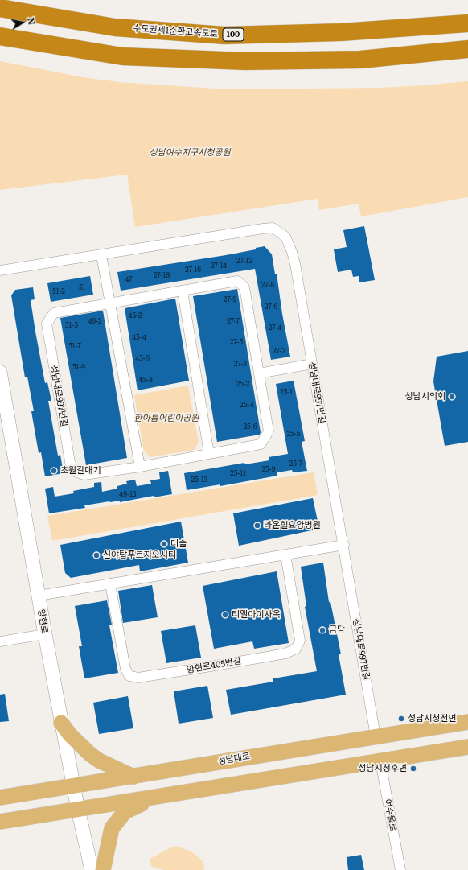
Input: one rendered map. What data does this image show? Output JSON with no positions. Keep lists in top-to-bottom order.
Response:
{
  "streets": {
    "highway": ["수도권제1순환고속도로", "100"],
    "main road": ["양현로", "성남대로"],
    "street": ["성남대로997번길", "양현로405번길", "여수울로"]
  },
  "crossings": [
    ["성남대로997번길", "성남대로"],
    ["양현로", "성남대로"]
  ],
  "parks": ["성남여수지구시청공원", "한아름어린이공원"],
  "places": [
    "성남시의회",
    "초원갈매기",
    "라온힐요양병원",
    "더솔",
    "신야탑푸르지오시티",
    "티엘아이사옥",
    "금담",
    "성남시청전면",
    "성남시청후면"
  ],
  "house_numbers": [
    "27-12",
    "27-14",
    "27-16",
    "27-18",
    "47",
    "27-8",
    "51",
    "51-2",
    "27-9",
    "27-6",
    "45-2",
    "49-2",
    "27-7",
    "51-5",
    "27-4",
    "45-4",
    "27-5",
    "51-7",
    "27-2",
    "45-6",
    "27-3",
    "51-9",
    "45-8",
    "25-2",
    "25-1",
    "25-4",
    "25-6",
    "25-5",
    "25-7",
    "25-9",
    "25-11",
    "25-13",
    "49-13"
  ],
  "north": "right"
}
